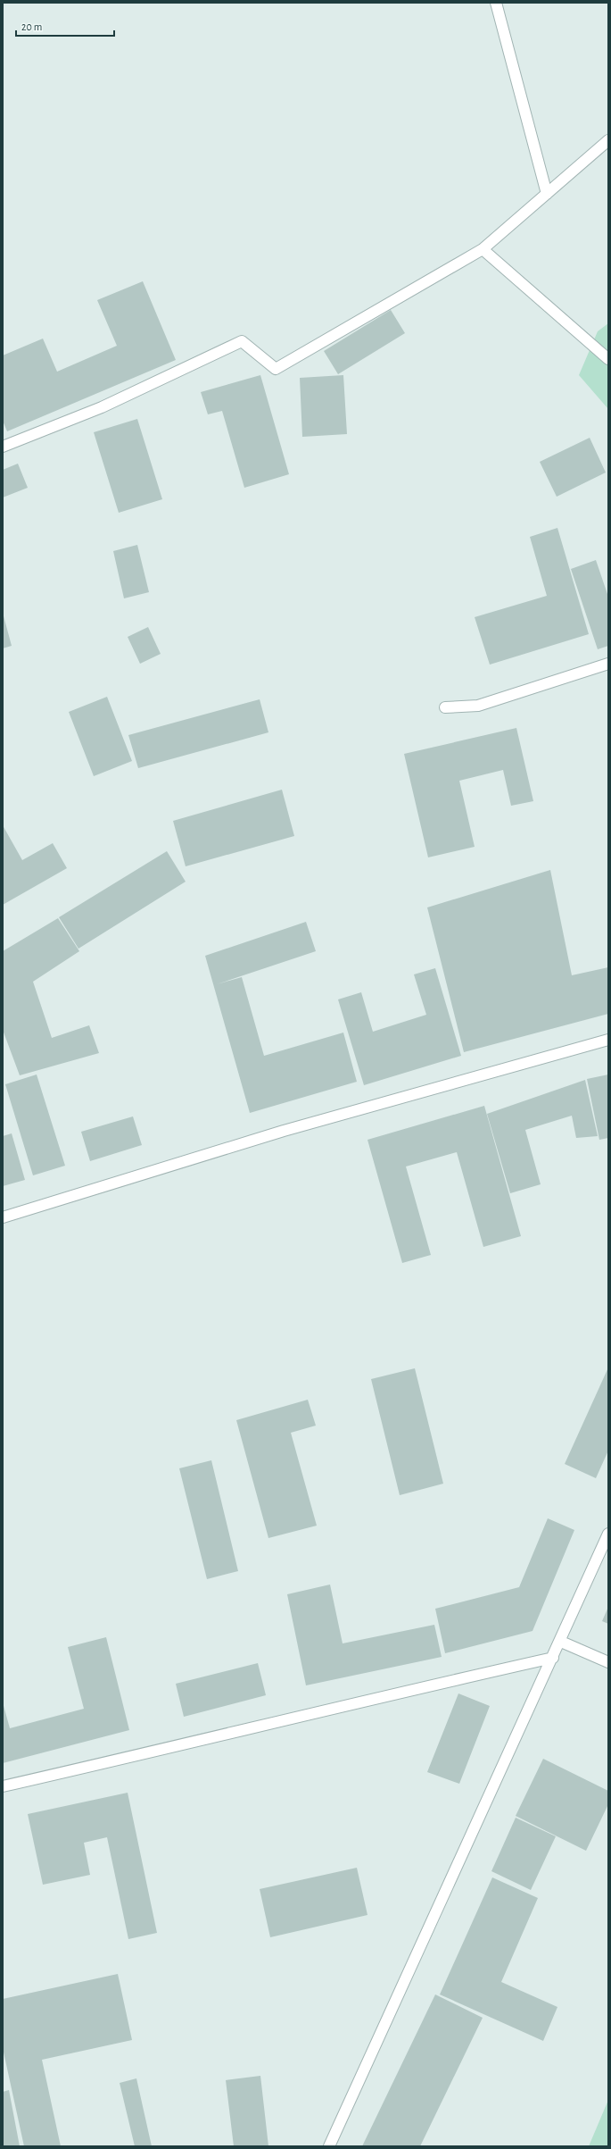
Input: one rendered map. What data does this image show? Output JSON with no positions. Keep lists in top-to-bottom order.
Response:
{
  "scale_bar": "20 m"
}
